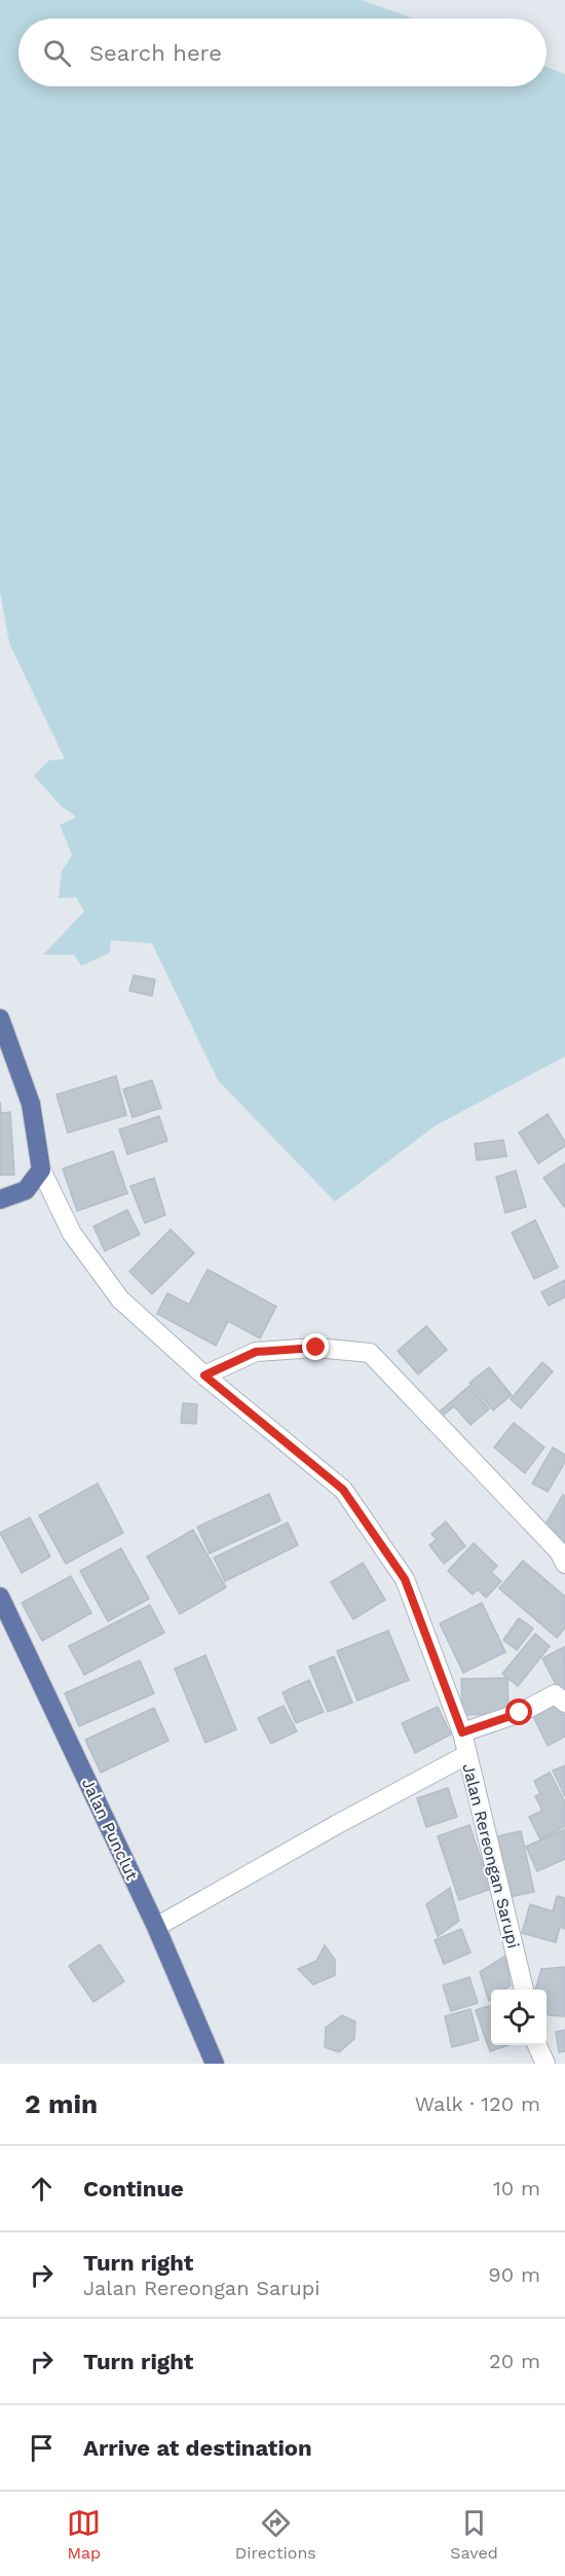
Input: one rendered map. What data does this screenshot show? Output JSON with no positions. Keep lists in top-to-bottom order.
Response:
{
  "streets": {
    "main road": ["Jalan Punclut"],
    "street": ["Jalan Rereongan Sarupi"]
  },
  "page": {
    "search": "Search here",
    "heading": ["2 min", "Walk · 120 m"],
    "list": [
      ["Continue", "10 m"],
      ["Turn right", "Jalan Rereongan Sarupi", "90 m"],
      ["Turn right", "20 m"],
      "Arrive at destination"
    ],
    "nav": ["Map", "Directions", "Saved"]
  }
}
